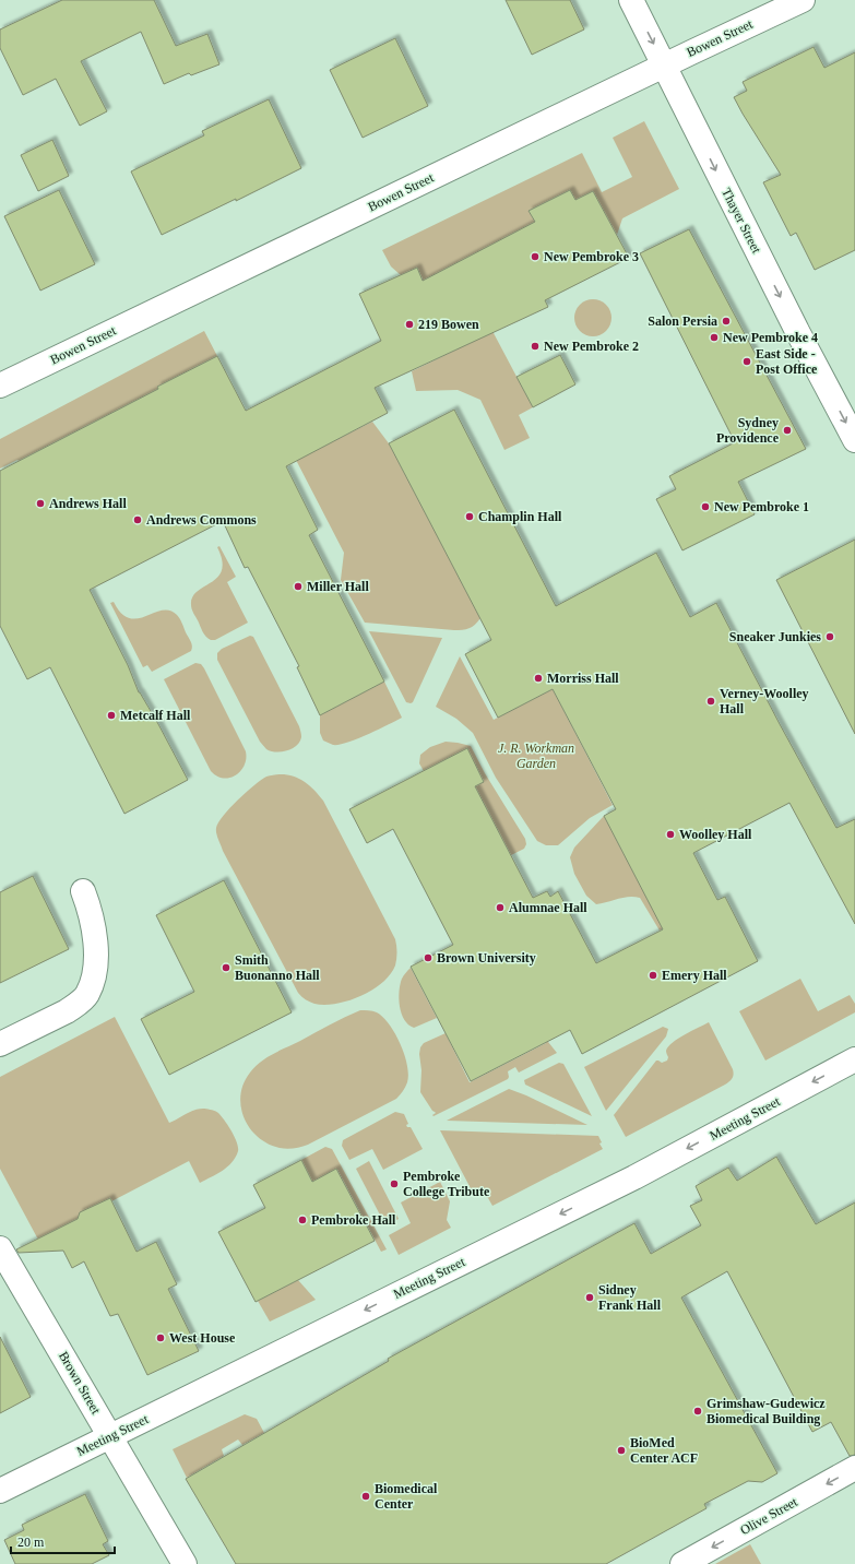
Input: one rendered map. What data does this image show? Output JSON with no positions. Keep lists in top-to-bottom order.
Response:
{
  "streets": {
    "street": [
      "Bowen Street",
      "Thayer Street",
      "Meeting Street",
      "Brown Street",
      "Olive Street"
    ]
  },
  "crossings": [
    ["Bowen Street", "Thayer Street"],
    ["Meeting Street", "Brown Street"]
  ],
  "one_way": ["Thayer Street", "Meeting Street", "Olive Street"],
  "parks": ["J. R. Workman Garden"],
  "places": [
    "New Pembroke 3",
    "Salon Persia",
    "219 Bowen",
    "New Pembroke 4",
    "New Pembroke 2",
    "East Side - Post Office",
    "Sydney Providence",
    "Andrews Hall",
    "New Pembroke 1",
    "Champlin Hall",
    "Andrews Commons",
    "Miller Hall",
    "Sneaker Junkies",
    "Morriss Hall",
    "Verney-Woolley Hall",
    "Metcalf Hall",
    "Woolley Hall",
    "Alumnae Hall",
    "Brown University",
    "Smith Buonanno Hall",
    "Emery Hall",
    "Pembroke College Tribute",
    "Pembroke Hall",
    "Sidney Frank Hall",
    "West House",
    "Grimshaw-Gudewicz Biomedical Building",
    "BioMed Center ACF",
    "Biomedical Center"
  ],
  "scale_bar": "20 m"
}
